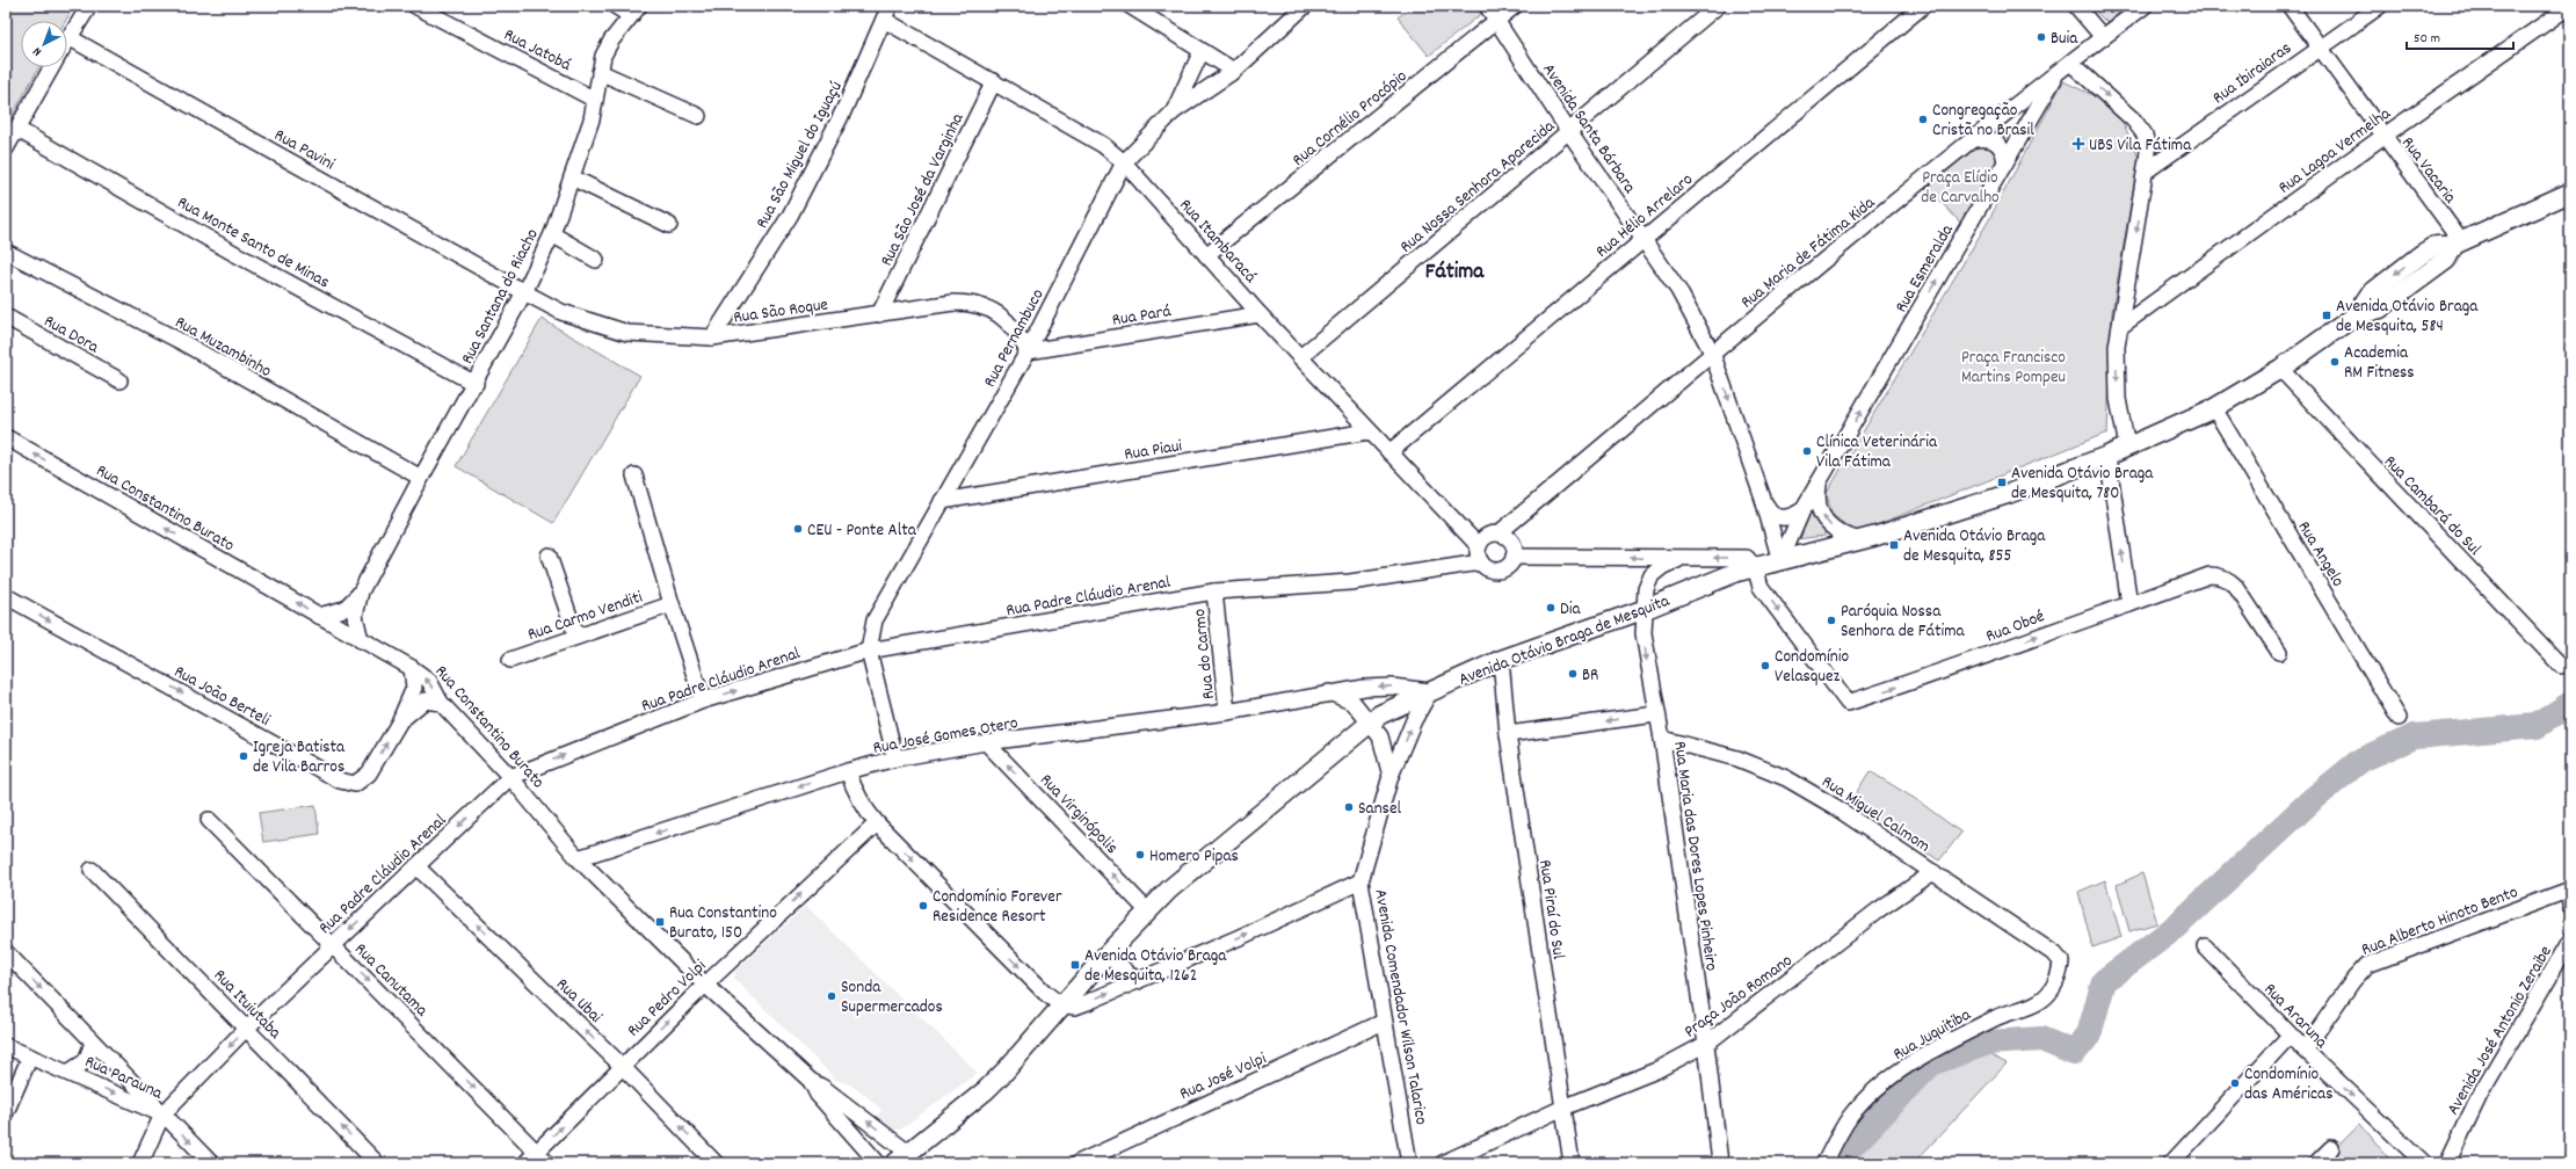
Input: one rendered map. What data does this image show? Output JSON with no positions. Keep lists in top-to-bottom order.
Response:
{
  "streets": {
    "main road": ["Avenida Otávio Braga de Mesquita"],
    "street": [
      "Rua Jatobá",
      "Rua Ibiraiaras",
      "Rua Cornélio Procópio",
      "Avenida Santa Bárbara",
      "Rua Pavini",
      "Rua Lagoa Vermelha",
      "Rua São Miguel do Iguaçú",
      "Rua Vacaria",
      "Rua Nossa Senhora Aparecida",
      "Rua São José da Varginha",
      "Rua Hélio Arrelaro",
      "Rua Itambaracá",
      "Rua Monte Santo de Minas",
      "Rua Maria de Fátima Kida",
      "Rua Esmeralda",
      "Rua Santana do Riacho",
      "Rua São Roque",
      "Rua Pará",
      "Rua Dora",
      "Rua Pernambuco",
      "Rua Muzambinho",
      "Rua Piaui",
      "Rua Cambará do Sul",
      "Rua Constantino Burato",
      "Rua Angelo",
      "Rua Padre Cláudio Arenal",
      "Rua Carmo Venditi",
      "Rua Oboé",
      "Rua do Carmo",
      "Rua João Berteli",
      "Rua José Gomes Otero",
      "Rua Virginópolis",
      "Rua Miguel Calmom",
      "Rua Maria das Dores Lopes Pinheiro",
      "Rua Piraí do Sul",
      "Rua Alberto Hinoto Bento",
      "Rua Canutama",
      "Praça João Romano",
      "Rua Pedro Volpi",
      "Rua Ubai",
      "Rua Ituiutaba",
      "Avenida Comendador Wilson Talarico",
      "Rua Araruna",
      "Avenida José Antonio Zeraibe",
      "Rua Juquitiba",
      "Rua José Volpi",
      "Rua Parauna"
    ]
  },
  "crossings": [
    ["Rua Jatobá", "Rua Santana do Riacho"],
    ["Rua Ibiraiaras", "Rua Vacaria"],
    ["Rua Cornélio Procópio", "Avenida Santa Bárbara"],
    ["Rua Cornélio Procópio", "Rua Itambaracá"],
    ["Avenida Santa Bárbara", "Rua Nossa Senhora Aparecida"],
    ["Avenida Santa Bárbara", "Rua Hélio Arrelaro"],
    ["Avenida Santa Bárbara", "Rua Maria de Fátima Kida"],
    ["Avenida Santa Bárbara", "Rua Esmeralda"],
    ["Avenida Santa Bárbara", "Avenida Otávio Braga de Mesquita"],
    ["Rua Pavini", "Rua Santana do Riacho"],
    ["Rua Pavini", "Rua São Roque"],
    ["Rua Lagoa Vermelha", "Rua Vacaria"],
    ["Rua São Miguel do Iguaçú", "Rua Itambaracá"],
    ["Rua São Miguel do Iguaçú", "Rua São Roque"],
    ["Rua Vacaria", "Avenida Otávio Braga de Mesquita"],
    ["Rua Nossa Senhora Aparecida", "Rua Itambaracá"],
    ["Rua São José da Varginha", "Rua Itambaracá"],
    ["Rua São José da Varginha", "Rua São Roque"],
    ["Rua Hélio Arrelaro", "Rua Itambaracá"],
    ["Rua Itambaracá", "Rua Maria de Fátima Kida"],
    ["Rua Itambaracá", "Rua Pará"],
    ["Rua Itambaracá", "Rua Pernambuco"],
    ["Rua Itambaracá", "Rua Piaui"],
    ["Rua Itambaracá", "Rua Padre Cláudio Arenal"],
    ["Rua Monte Santo de Minas", "Rua Santana do Riacho"],
    ["Rua Maria de Fátima Kida", "Rua Esmeralda"],
    ["Rua Maria de Fátima Kida", "Rua Padre Cláudio Arenal"],
    ["Rua Esmeralda", "Avenida Otávio Braga de Mesquita"],
    ["Rua Santana do Riacho", "Rua São Roque"],
    ["Rua Santana do Riacho", "Rua Muzambinho"],
    ["Rua Santana do Riacho", "Rua Constantino Burato"],
    ["Rua São Roque", "Rua Pará"],
    ["Rua São Roque", "Rua Pernambuco"],
    ["Rua Pará", "Rua Pernambuco"],
    ["Rua Pernambuco", "Rua Piaui"],
    ["Rua Pernambuco", "Rua Padre Cláudio Arenal"],
    ["Rua Cambará do Sul", "Avenida Otávio Braga de Mesquita"],
    ["Rua Constantino Burato", "Rua Padre Cláudio Arenal"],
    ["Rua Constantino Burato", "Avenida Otávio Braga de Mesquita"],
    ["Rua Constantino Burato", "Rua João Berteli"],
    ["Rua Constantino Burato", "Rua José Gomes Otero"],
    ["Rua Constantino Burato", "Rua Pedro Volpi"],
    ["Rua Angelo", "Avenida Otávio Braga de Mesquita"],
    ["Rua Padre Cláudio Arenal", "Rua do Carmo"],
    ["Rua Padre Cláudio Arenal", "Rua Canutama"],
    ["Rua Padre Cláudio Arenal", "Rua Ubai"],
    ["Rua Padre Cláudio Arenal", "Rua Ituiutaba"],
    ["Rua Padre Cláudio Arenal", "Rua Parauna"],
    ["Rua Oboé", "Avenida Otávio Braga de Mesquita"],
    ["Avenida Otávio Braga de Mesquita", "Rua José Gomes Otero"],
    ["Avenida Otávio Braga de Mesquita", "Rua Virginópolis"],
    ["Avenida Otávio Braga de Mesquita", "Rua Maria das Dores Lopes Pinheiro"],
    ["Avenida Otávio Braga de Mesquita", "Rua Piraí do Sul"],
    ["Avenida Otávio Braga de Mesquita", "Avenida Comendador Wilson Talarico"],
    ["Rua do Carmo", "Rua José Gomes Otero"],
    ["Rua José Gomes Otero", "Rua Virginópolis"],
    ["Rua José Gomes Otero", "Avenida Comendador Wilson Talarico"],
    ["Rua Miguel Calmom", "Rua Maria das Dores Lopes Pinheiro"],
    ["Rua Miguel Calmom", "Praça João Romano"],
    ["Rua Miguel Calmom", "Rua Juquitiba"],
    ["Rua Maria das Dores Lopes Pinheiro", "Praça João Romano"],
    ["Rua Piraí do Sul", "Praça João Romano"],
    ["Rua Alberto Hinoto Bento", "Rua Araruna"],
    ["Rua Canutama", "Rua Pedro Volpi"],
    ["Rua Pedro Volpi", "Rua Ubai"],
    ["Avenida Comendador Wilson Talarico", "Rua José Volpi"]
  ],
  "one_way": [
    "Rua Esmeralda",
    "Rua Constantino Burato",
    "Rua Oboé",
    "Rua João Berteli",
    "Rua José Gomes Otero",
    "Rua Canutama",
    "Rua Pedro Volpi",
    "Rua Ubai",
    "Rua Araruna"
  ],
  "districts": ["Fátima"],
  "parks": ["Praça Elídio de Carvalho", "Praça Francisco Martins Pompeu"],
  "places": {
    "other": [
      "Buia",
      "Congregação Cristã no Brasil",
      "Academia RM Fitness",
      "Clínica Veterinária Vila Fátima",
      "CEU - Ponte Alta",
      "Dia",
      "Paróquia Nossa Senhora de Fátima",
      "Condomínio Velasquez",
      "BR",
      "Igreja Batista de Vila Barros",
      "Sansel",
      "Homero Pipas",
      "Condomínio Forever Residence Resort",
      "Sonda Supermercados",
      "Condomínio das Américas"
    ],
    "health": ["UBS Vila Fátima"],
    "transit": [
      "Avenida Otávio Braga de Mesquita, 584",
      "Avenida Otávio Braga de Mesquita, 780",
      "Avenida Otávio Braga de Mesquita, 855",
      "Rua Constantino Burato, 150",
      "Avenida Otávio Braga de Mesquita, 1262"
    ]
  },
  "scale_bar": "50 m",
  "north": "bottom left"
}
